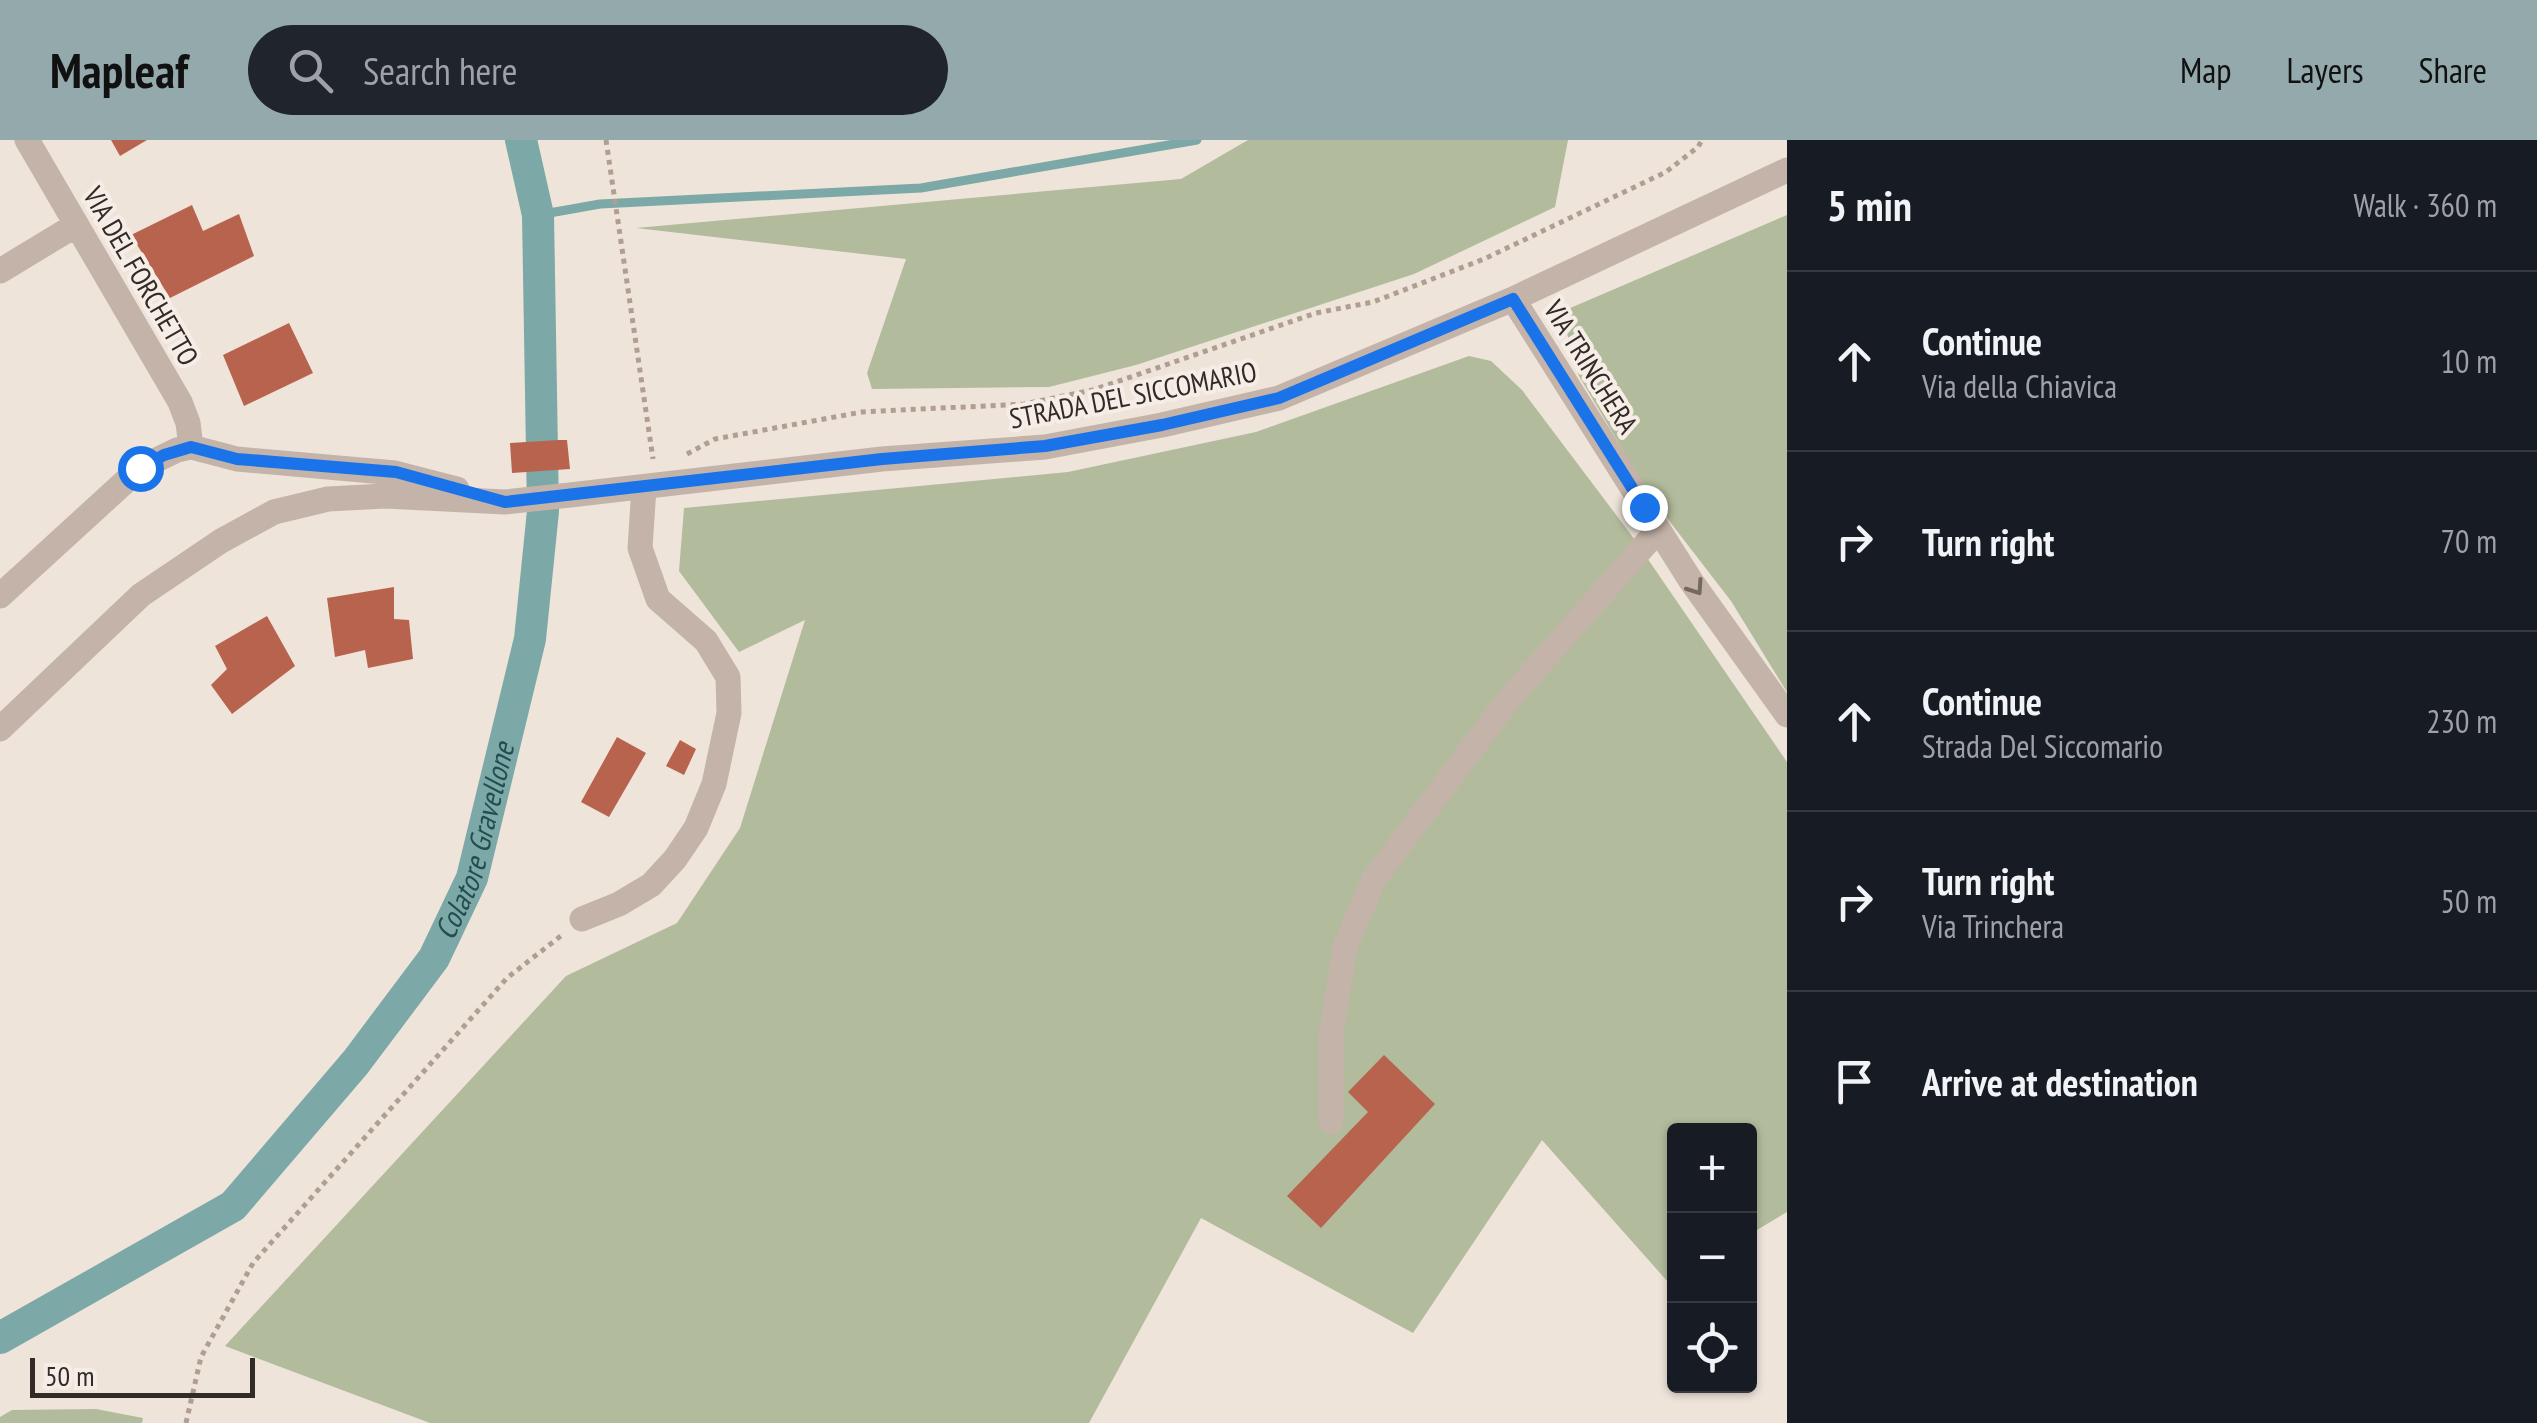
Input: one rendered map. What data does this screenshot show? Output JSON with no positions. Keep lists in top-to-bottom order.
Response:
{
  "streets": {
    "street": ["VIA DEL FORCHETTO", "VIA TRINCHERA", "STRADA DEL SICCOMARIO"]
  },
  "crossings": [
    ["VIA TRINCHERA", "STRADA DEL SICCOMARIO"]
  ],
  "one_way": ["VIA TRINCHERA"],
  "water": ["Colatore Gravellone"],
  "scale_bar": "50 m",
  "page": {
    "header": "Mapleaf",
    "search": "Search here",
    "nav": ["Map", "Layers", "Share"],
    "heading": ["5 min", "Walk · 360 m"],
    "list": [
      ["Continue", "Via della Chiavica", "10 m"],
      ["Turn right", "70 m"],
      ["Continue", "Strada Del Siccomario", "230 m"],
      ["Turn right", "Via Trinchera", "50 m"],
      "Arrive at destination"
    ],
    "map_buttons": ["+", "−"],
    "scale": "50 m"
  }
}
